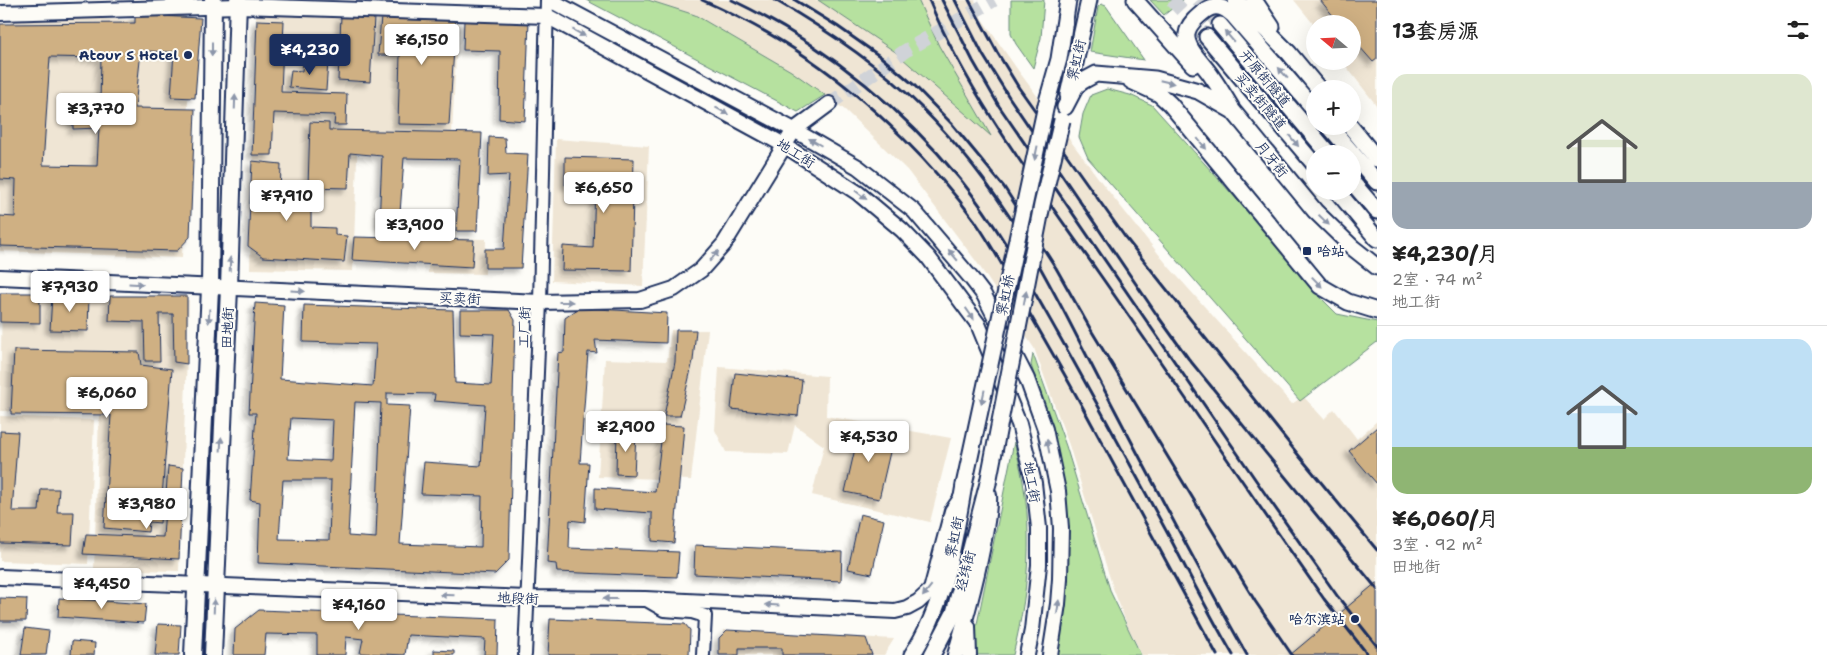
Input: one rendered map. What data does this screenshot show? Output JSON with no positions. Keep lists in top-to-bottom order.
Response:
{
  "streets": {
    "highway": ["田地街"],
    "main road": [
      "霁虹街",
      "开原街隧道",
      "买卖街隧道",
      "地工街",
      "月牙街",
      "霁虹桥",
      "买卖街",
      "经纬街",
      "地段街"
    ],
    "street": ["工厂街"]
  },
  "crossings": [
    ["霁虹街", "月牙街"],
    ["霁虹街", "霁虹桥"],
    ["霁虹街", "经纬街"],
    ["霁虹街", "地段街"],
    ["地工街", "买卖街"],
    ["地工街", "工厂街"],
    ["地工街", "田地街"],
    ["月牙街", "霁虹桥"],
    ["霁虹桥", "经纬街"],
    ["霁虹桥", "地段街"],
    ["买卖街", "工厂街"],
    ["买卖街", "田地街"],
    ["工厂街", "地段街"],
    ["田地街", "地段街"]
  ],
  "one_way": ["买卖街", "地段街"],
  "places": {
    "other": ["Atour S Hotel", "哈尔滨站"],
    "transit": ["哈站"]
  },
  "north": "left",
  "page": {
    "heading": "13套房源",
    "map_buttons": ["+", "−"],
    "price": [
      "¥6,150",
      "¥4,230",
      "¥3,770",
      "¥6,650",
      "¥7,910",
      "¥3,900",
      "¥7,930",
      "¥6,060",
      "¥2,900",
      "¥4,530",
      "¥3,980",
      "¥4,450",
      "¥4,160"
    ],
    "list": [
      {
        "name": "¥4,230/月",
        "note": "2室 · 74 m² · 地工街"
      },
      {
        "name": "¥6,060/月",
        "note": "3室 · 92 m² · 田地街"
      }
    ]
  }
}
